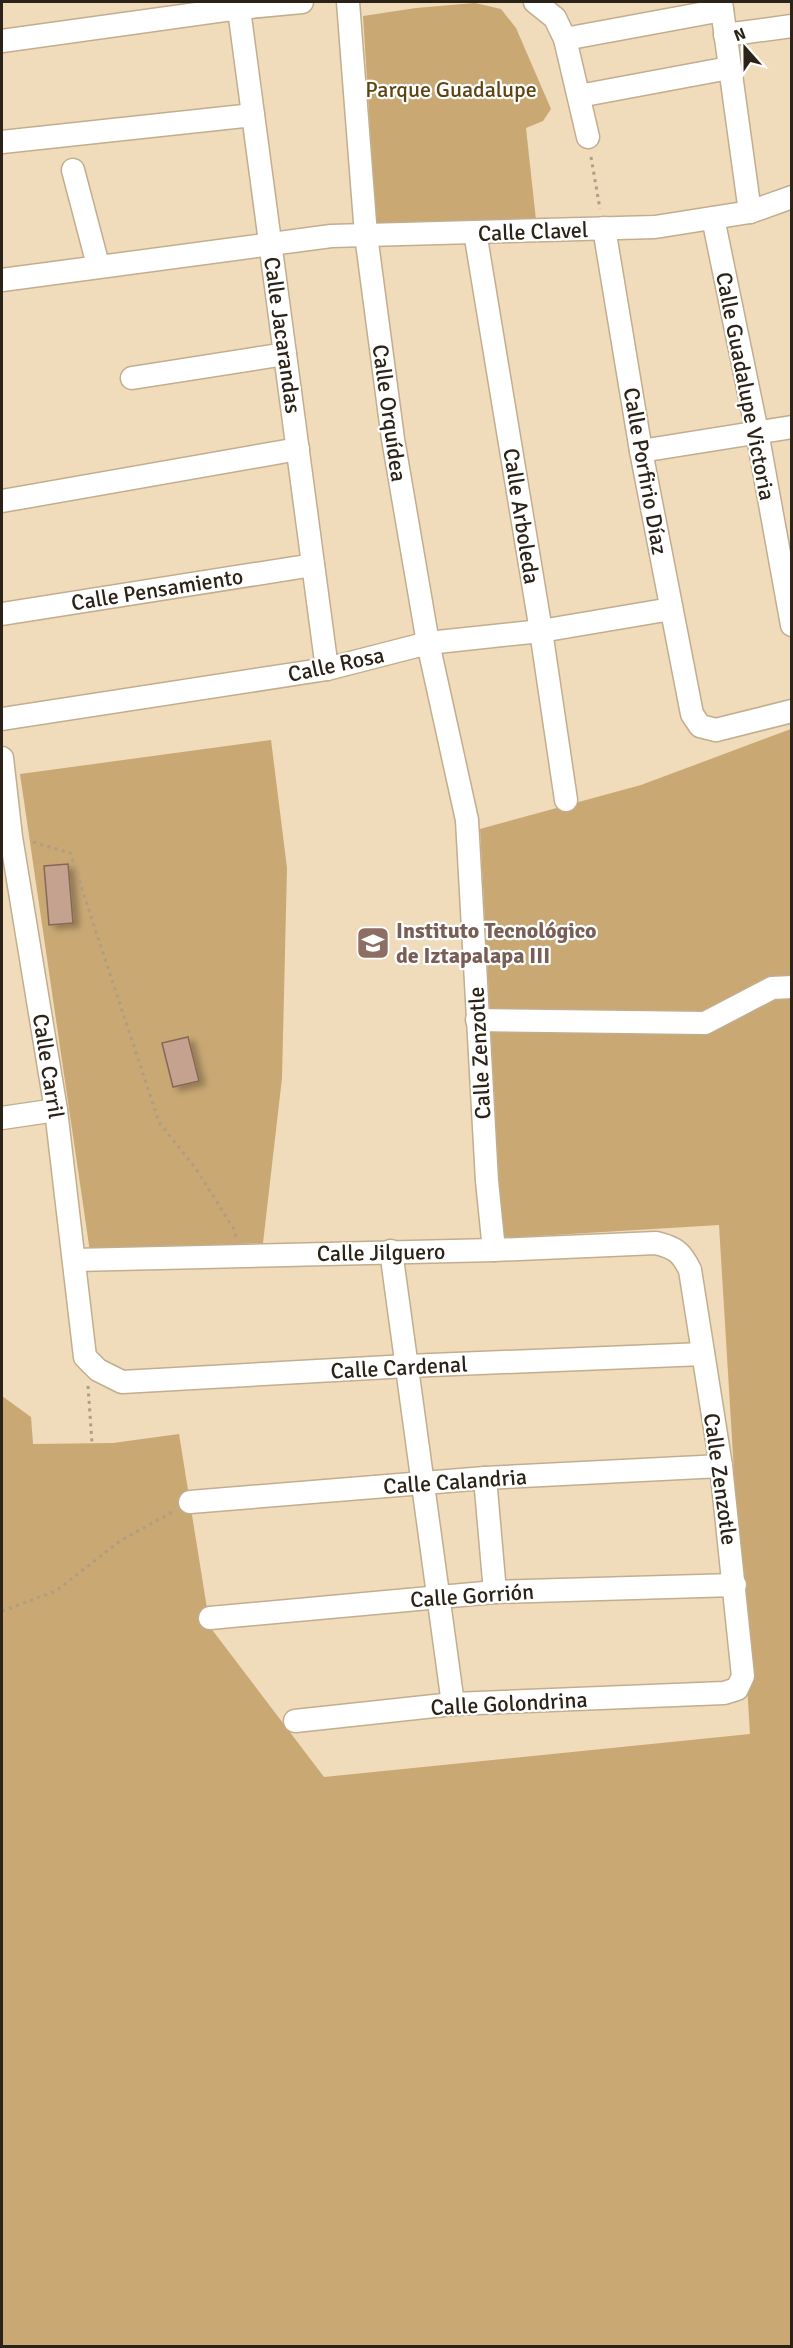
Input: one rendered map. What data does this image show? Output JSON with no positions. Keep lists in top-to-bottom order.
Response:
{
  "streets": {
    "street": [
      "Calle Clavel",
      "Calle Jacarandas",
      "Calle Guadalupe Victoria",
      "Calle Orquídea",
      "Calle Porfirio Díaz",
      "Calle Arboleda",
      "Calle Pensamiento",
      "Calle Rosa",
      "Calle Zenzotle",
      "Calle Carril",
      "Calle Jilguero",
      "Calle Cardenal",
      "Calle Calandria",
      "Calle Gorrión",
      "Calle Golondrina"
    ]
  },
  "crossings": [
    ["Calle Clavel", "Calle Jacarandas"],
    ["Calle Clavel", "Calle Guadalupe Victoria"],
    ["Calle Clavel", "Calle Orquídea"],
    ["Calle Clavel", "Calle Porfirio Díaz"],
    ["Calle Clavel", "Calle Arboleda"],
    ["Calle Jacarandas", "Calle Pensamiento"],
    ["Calle Jacarandas", "Calle Rosa"],
    ["Calle Orquídea", "Calle Rosa"],
    ["Calle Orquídea", "Calle Zenzotle"],
    ["Calle Porfirio Díaz", "Calle Rosa"],
    ["Calle Arboleda", "Calle Rosa"],
    ["Calle Zenzotle", "Calle Jilguero"],
    ["Calle Zenzotle", "Calle Cardenal"],
    ["Calle Zenzotle", "Calle Calandria"],
    ["Calle Zenzotle", "Calle Gorrión"],
    ["Calle Zenzotle", "Calle Golondrina"],
    ["Calle Carril", "Calle Jilguero"],
    ["Calle Carril", "Calle Cardenal"]
  ],
  "parks": ["Parque Guadalupe"],
  "places": {
    "school or university": ["Instituto Tecnológico de Iztapalapa III"]
  },
  "north": "top"
}
